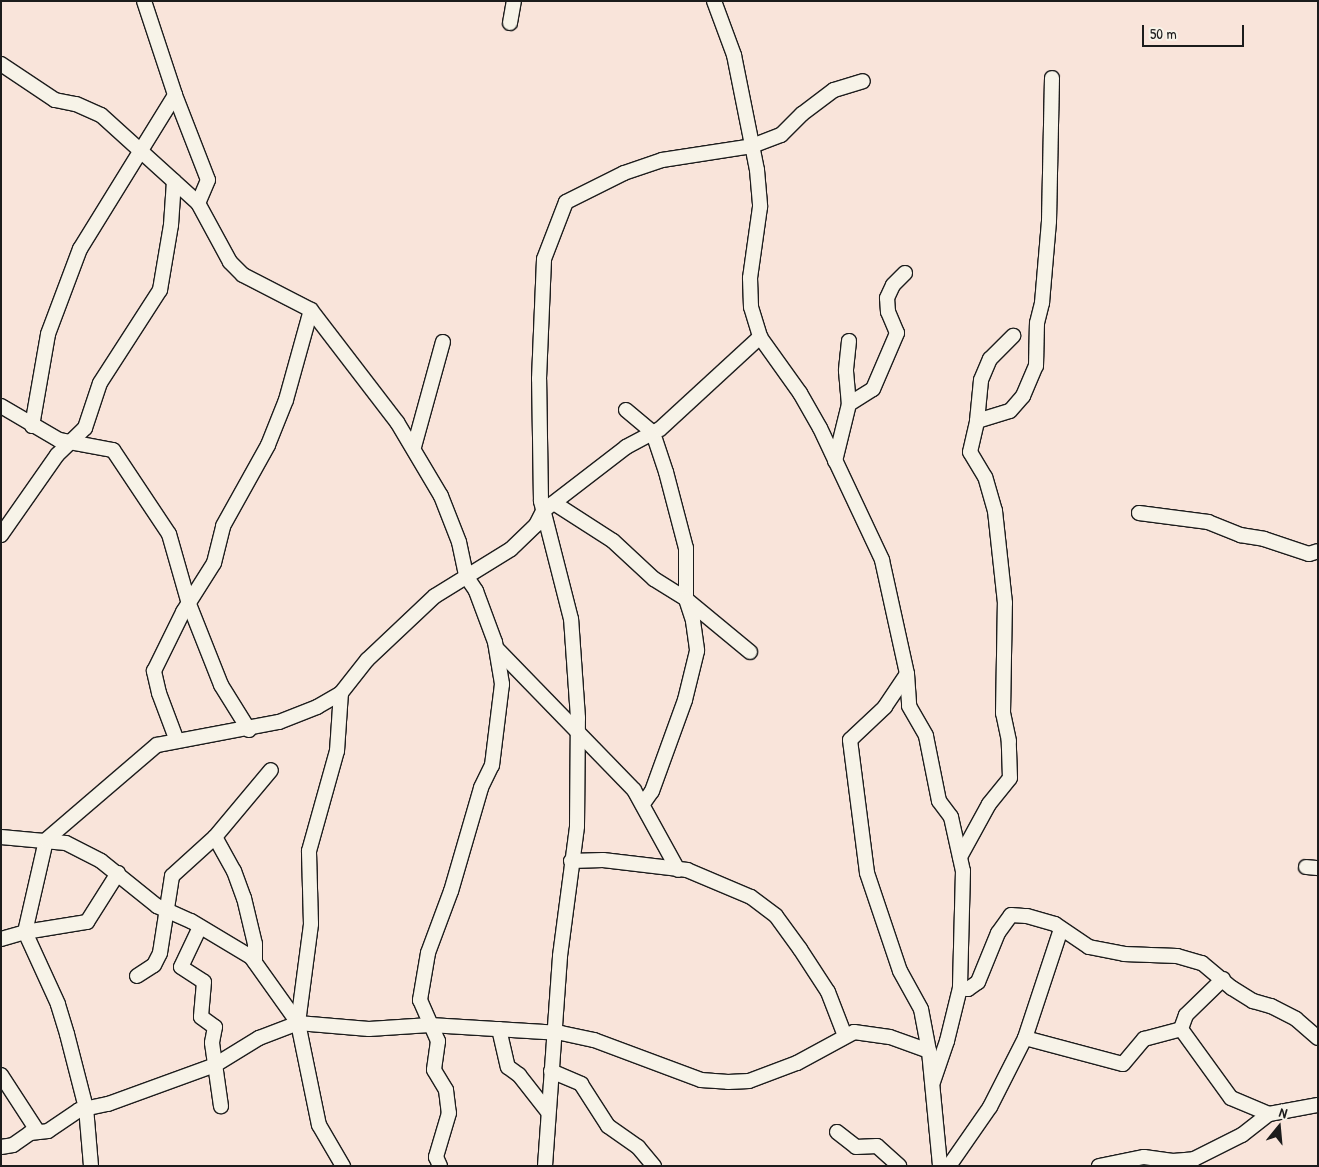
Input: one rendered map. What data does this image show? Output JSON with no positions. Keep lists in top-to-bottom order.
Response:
{
  "scale_bar": "50 m",
  "north": "top"
}
